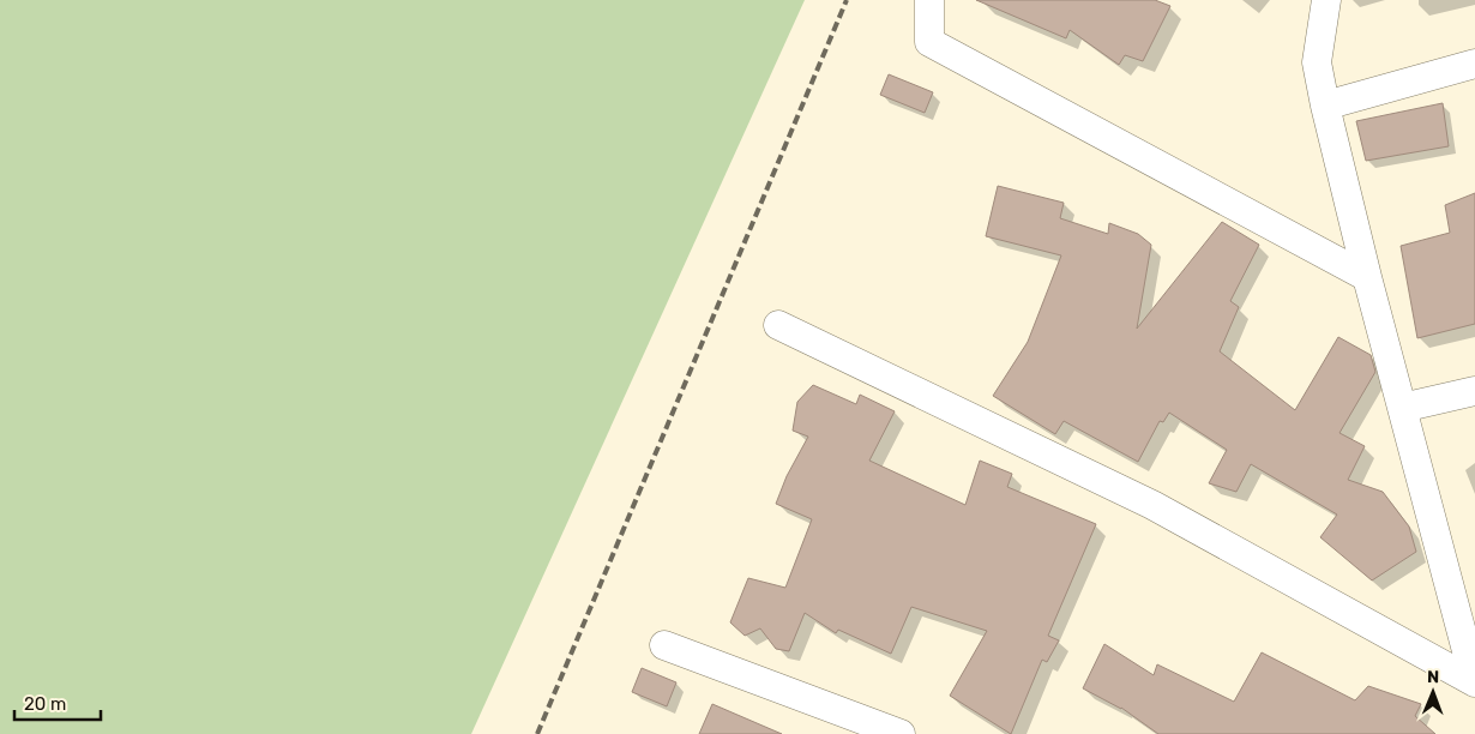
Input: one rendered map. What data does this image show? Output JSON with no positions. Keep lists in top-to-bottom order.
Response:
{
  "scale_bar": "20 m",
  "north": "top"
}
